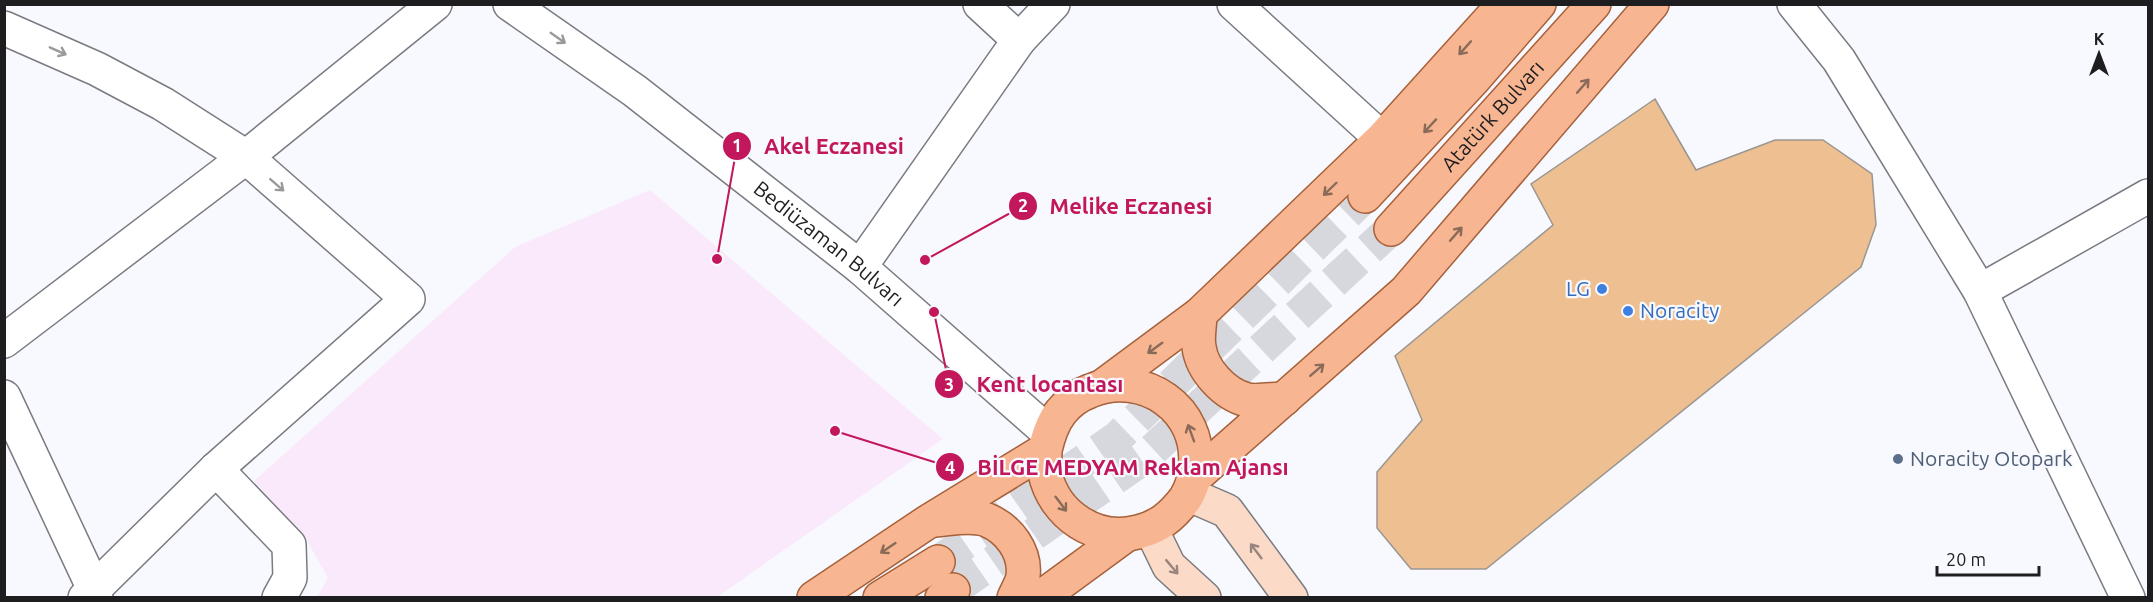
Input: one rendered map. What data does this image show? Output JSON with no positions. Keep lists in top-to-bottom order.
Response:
{
  "streets": {
    "main road": ["Atatürk Bulvarı"],
    "street": ["Bediüzaman Bulvarı"]
  },
  "one_way": ["Bediüzaman Bulvarı"],
  "places": [
    "Akel Eczanesi",
    "Melike Eczanesi",
    "LG",
    "Noracity",
    "Kent locantası",
    "BİLGE MEDYAM Reklam Ajansı",
    "Noracity Otopark"
  ],
  "scale_bar": "20 m",
  "north": "top"
}
